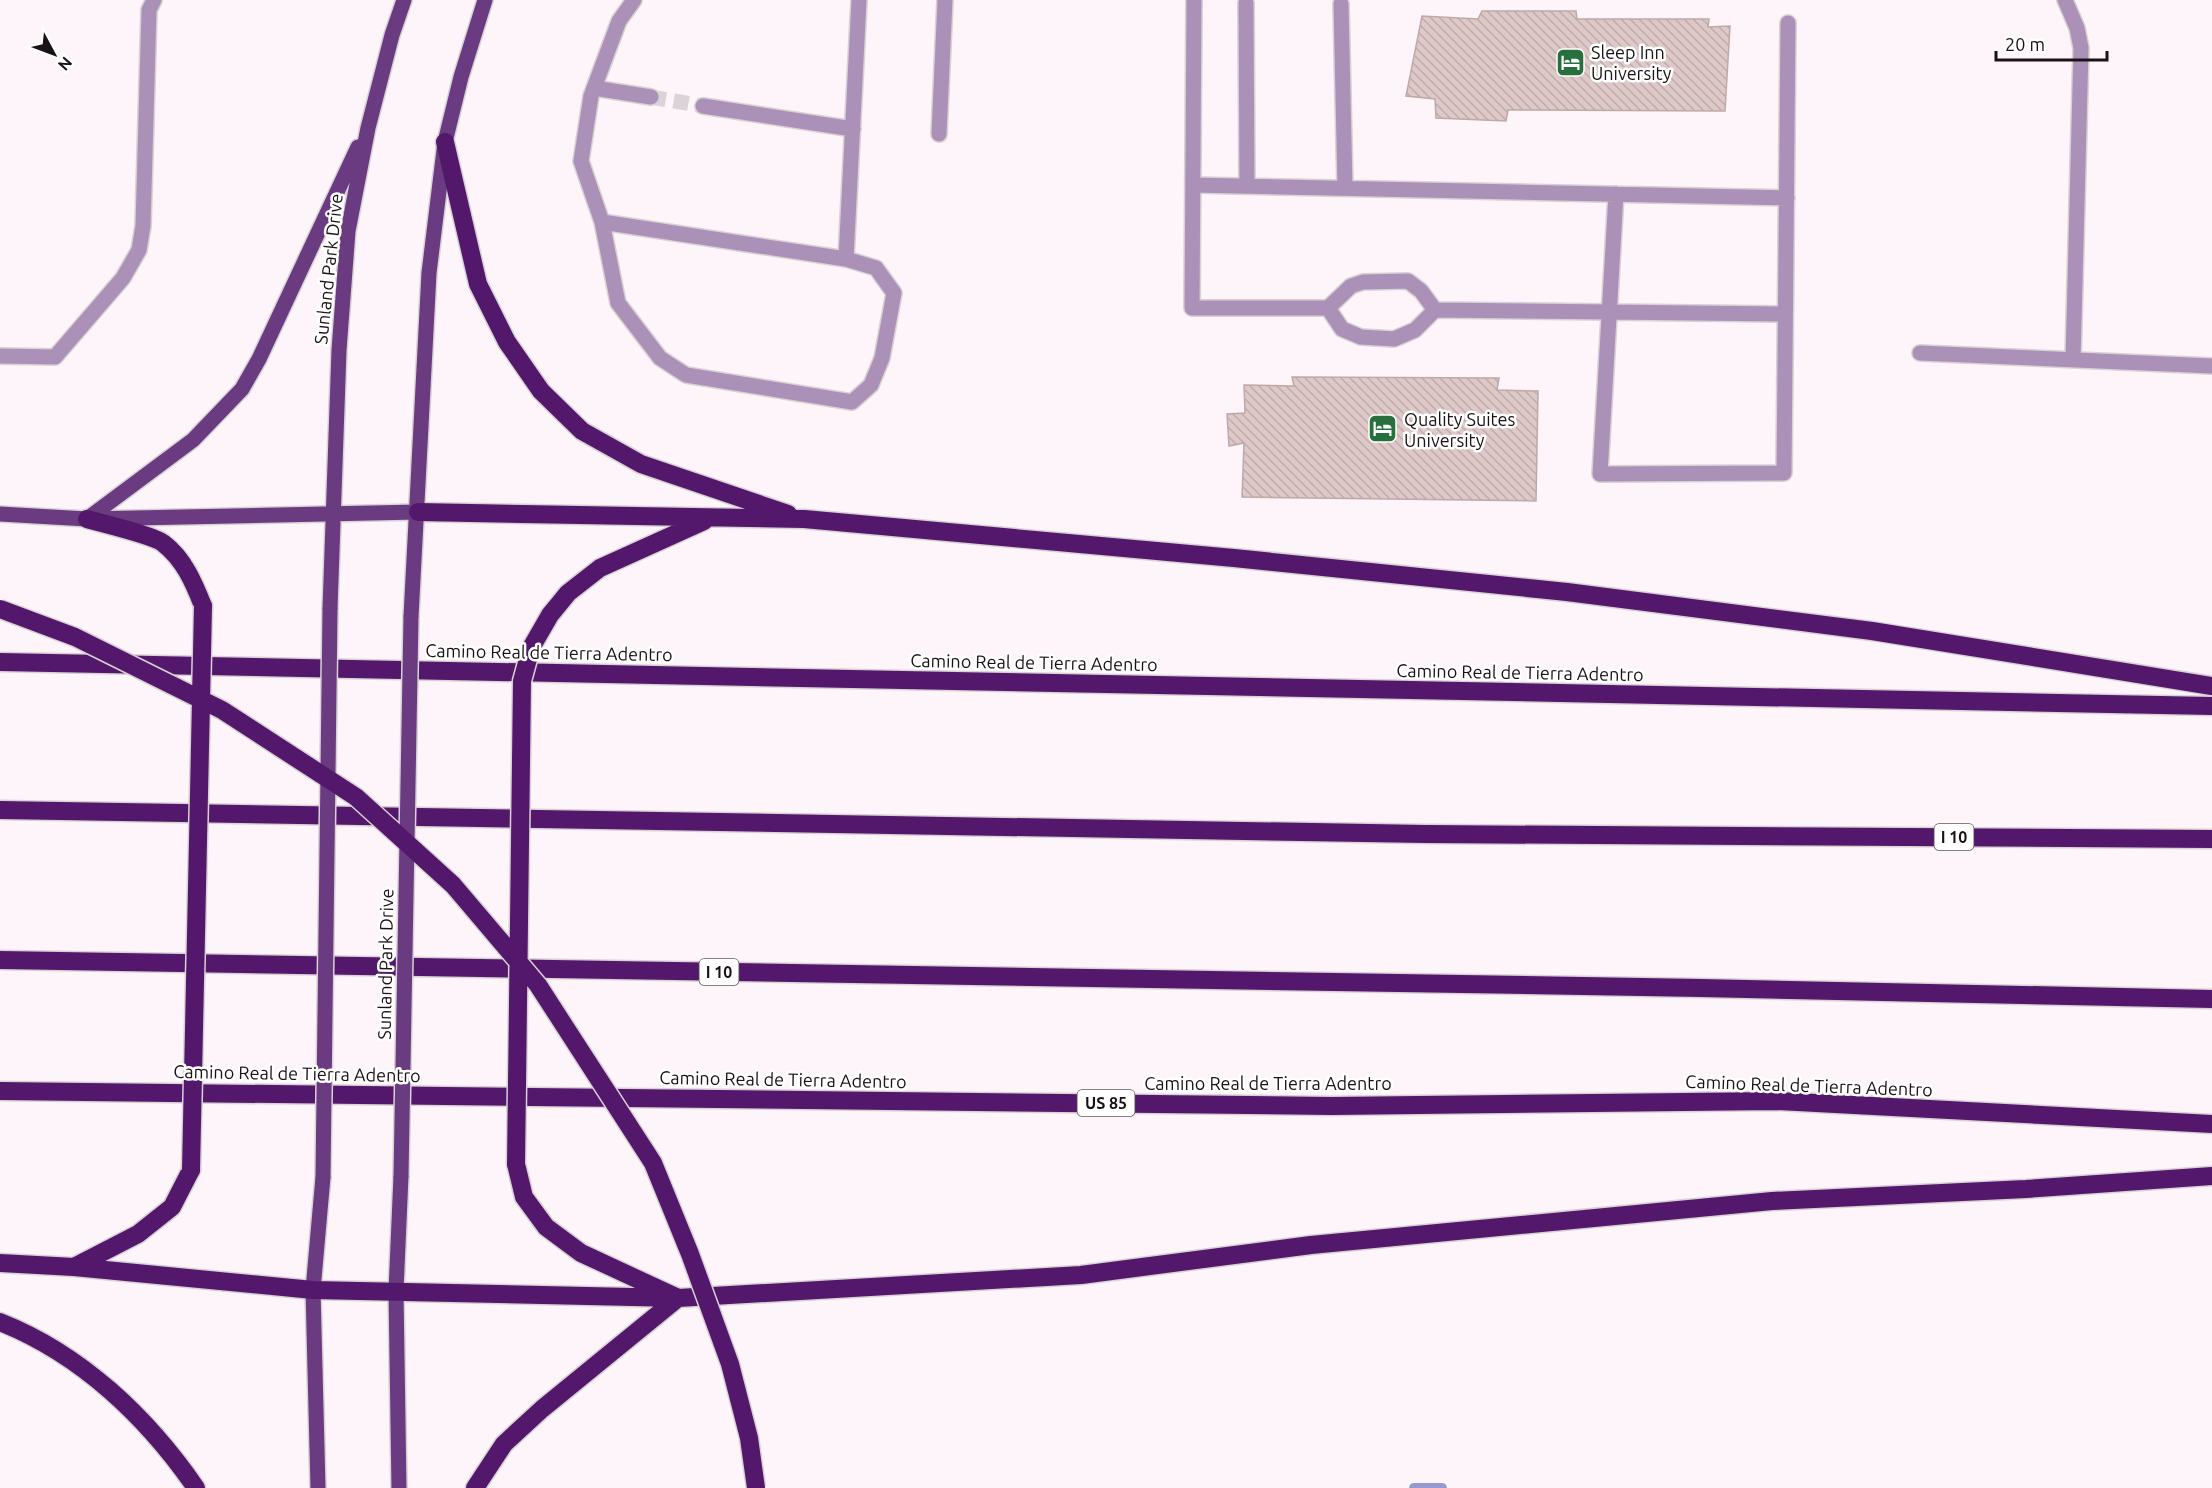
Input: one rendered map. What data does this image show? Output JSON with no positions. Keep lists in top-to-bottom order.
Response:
{
  "streets": {
    "highway": ["Camino Real de Tierra Adentro", "I 10", "US 85"],
    "main road": ["Sunland Park Drive"]
  },
  "places": {
    "hotel": ["Sleep Inn University", "Quality Suites University"]
  },
  "scale_bar": "20 m",
  "north": "bottom right"
}
